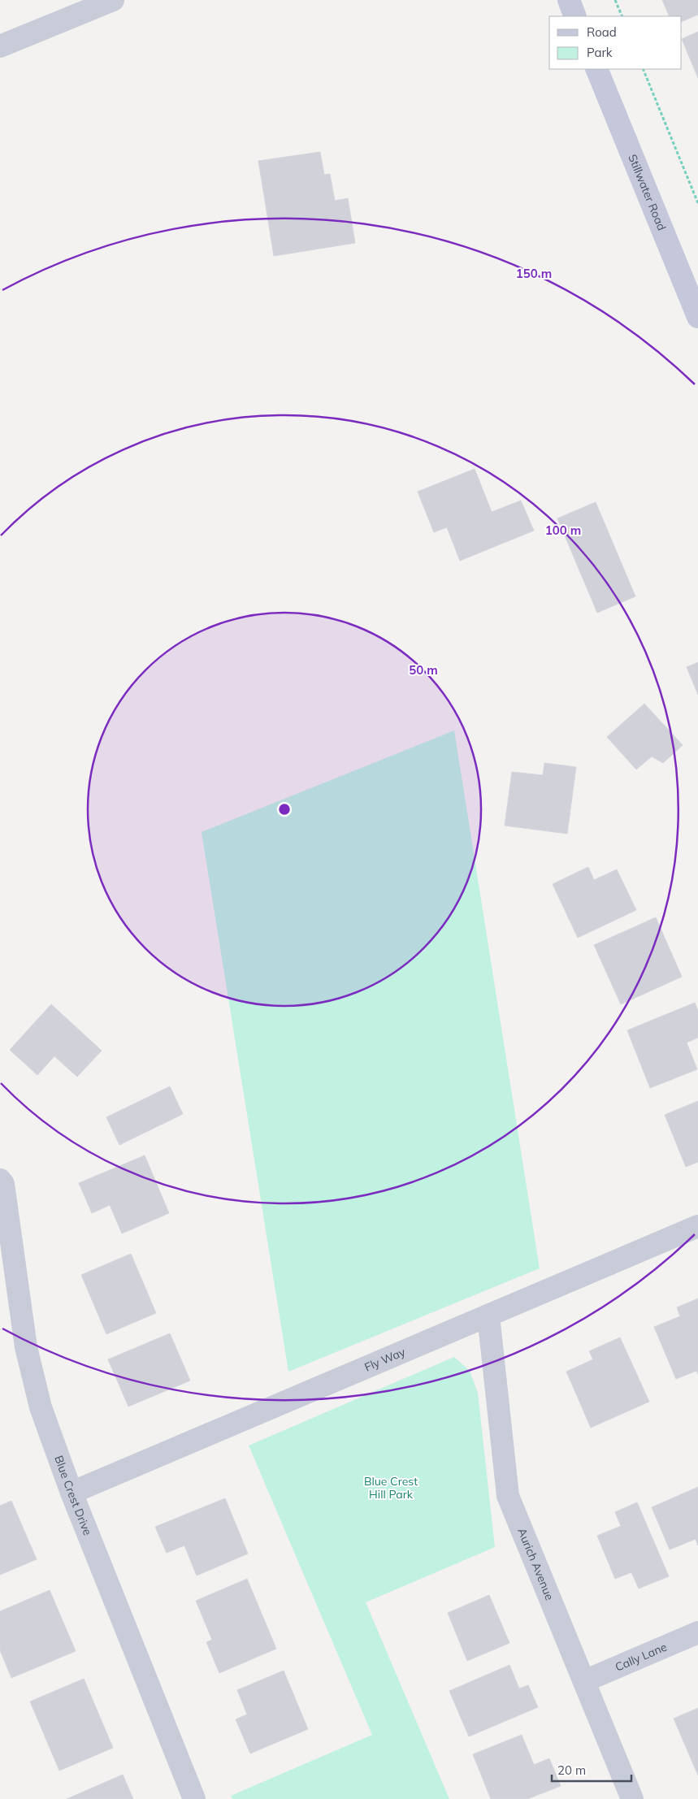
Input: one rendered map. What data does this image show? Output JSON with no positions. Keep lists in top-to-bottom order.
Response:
{
  "streets": {
    "street": [
      "Stillwater Road",
      "Fly Way",
      "Blue Crest Drive",
      "Aurich Avenue",
      "Cally Lane"
    ]
  },
  "crossings": [
    ["Fly Way", "Blue Crest Drive"],
    ["Fly Way", "Aurich Avenue"],
    ["Aurich Avenue", "Cally Lane"]
  ],
  "parks": ["Blue Crest Hill Park"],
  "legend": ["Road", "Park"],
  "scale_bar": "20 m",
  "rings": ["150 m", "100 m", "50 m"]
}
